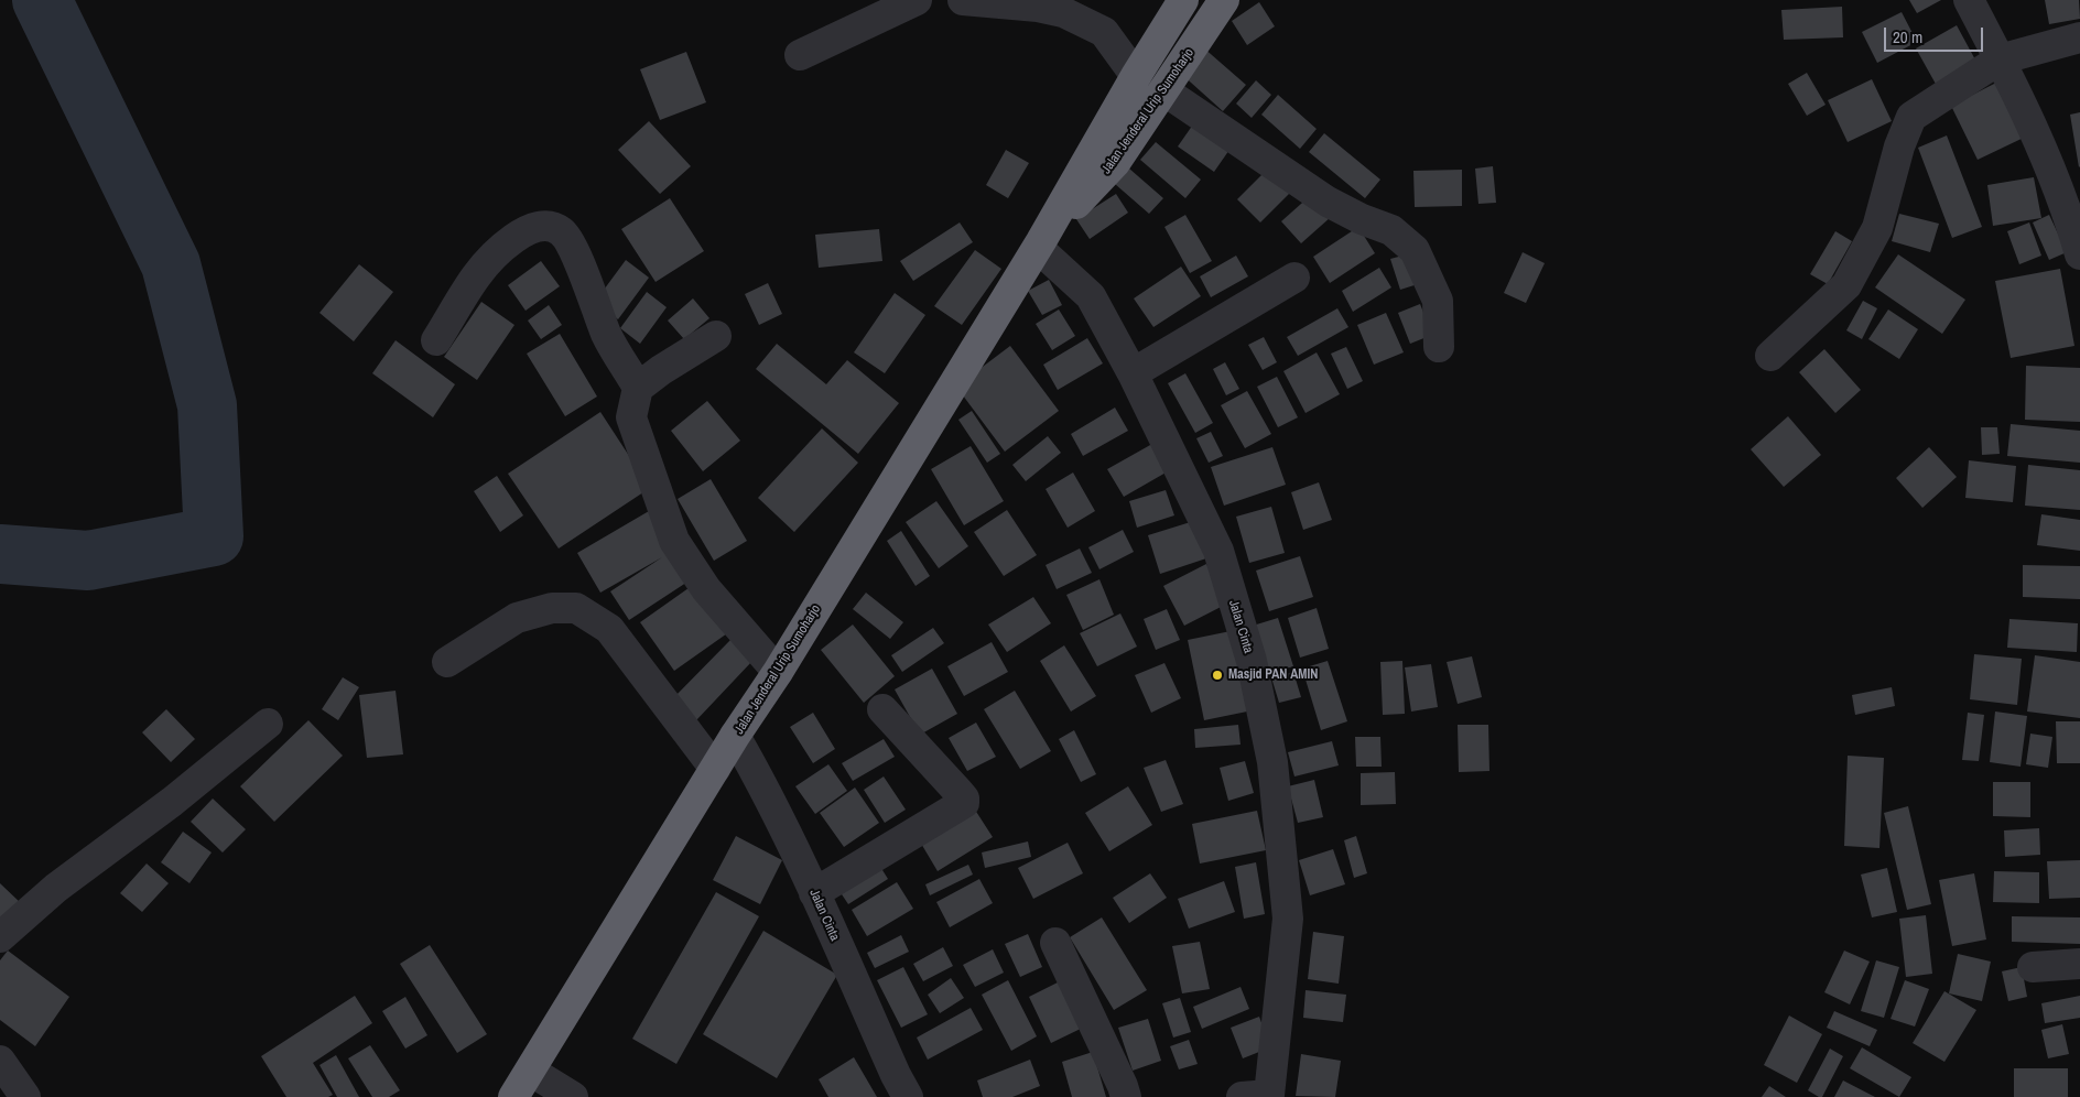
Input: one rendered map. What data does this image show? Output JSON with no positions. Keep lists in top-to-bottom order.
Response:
{
  "streets": {
    "highway": ["Jalan Jenderal Urip Sumoharjo"],
    "street": ["Jalan Cinta"]
  },
  "crossings": [
    ["Jalan Jenderal Urip Sumoharjo", "Jalan Cinta"]
  ],
  "places": ["Masjid PAN AMIN"],
  "scale_bar": "20 m"
}
